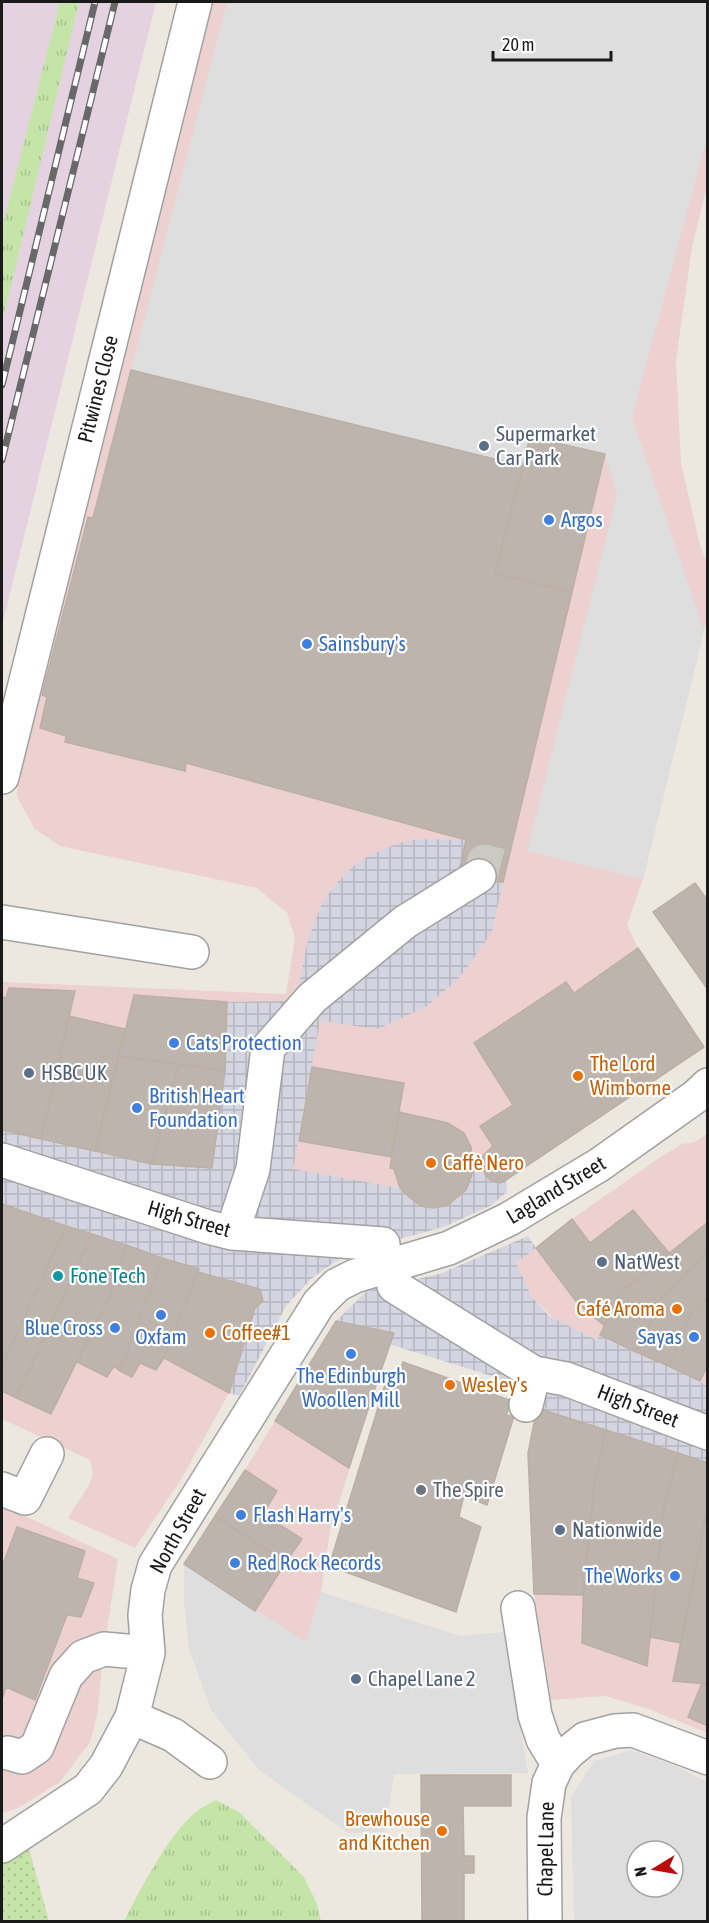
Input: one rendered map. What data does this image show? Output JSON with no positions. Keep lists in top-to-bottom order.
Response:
{
  "streets": {
    "street": [
      "Pitwines Close",
      "Lagland Street",
      "High Street",
      "North Street",
      "Chapel Lane"
    ]
  },
  "crossings": [
    ["Lagland Street", "High Street"],
    ["Lagland Street", "North Street"],
    ["High Street", "North Street"]
  ],
  "places": [
    "Supermarket Car Park",
    "Argos",
    "Sainsbury's",
    "Cats Protection",
    "HSBC UK",
    "The Lord Wimborne",
    "British Heart Foundation",
    "Caffè Nero",
    "NatWest",
    "Fone Tech",
    "Café Aroma",
    "Oxfam",
    "Blue Cross",
    "Coffee#1",
    "Sayas",
    "The Edinburgh Woollen Mill",
    "Wesley's",
    "The Spire",
    "Flash Harry's",
    "Nationwide",
    "Red Rock Records",
    "The Works",
    "Chapel Lane 2",
    "Brewhouse and Kitchen"
  ],
  "scale_bar": "20 m",
  "north": "left"
}
